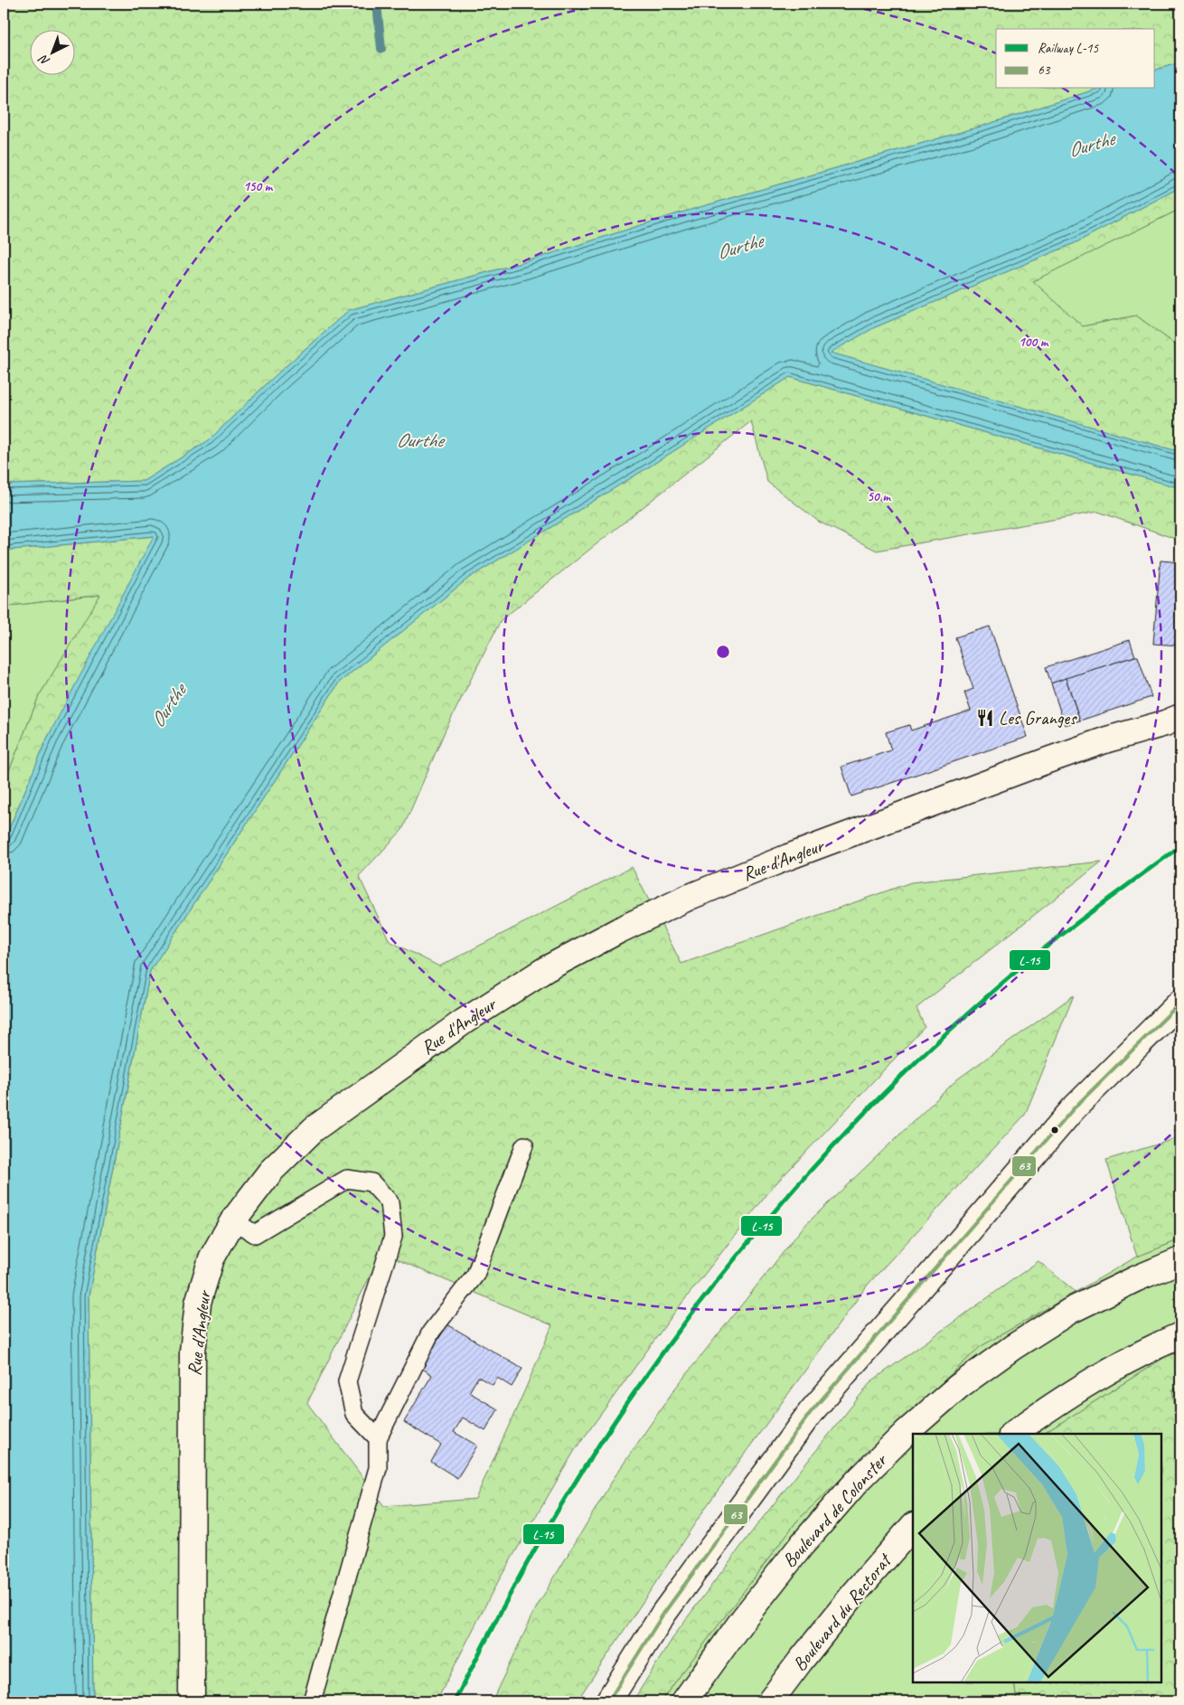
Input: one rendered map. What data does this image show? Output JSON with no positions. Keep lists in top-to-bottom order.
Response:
{
  "streets": {
    "street": ["Rue d'Angleur", "Boulevard de Colonster", "Boulevard du Rectorat"]
  },
  "water": ["Ourthe"],
  "places": {
    "restaurant": ["Les Granges"]
  },
  "lines": ["rail line L-15", "transit line 63"],
  "legend": ["Railway L-15", "63"],
  "north": "bottom left",
  "rings": ["150 m", "100 m", "50 m"]
}
